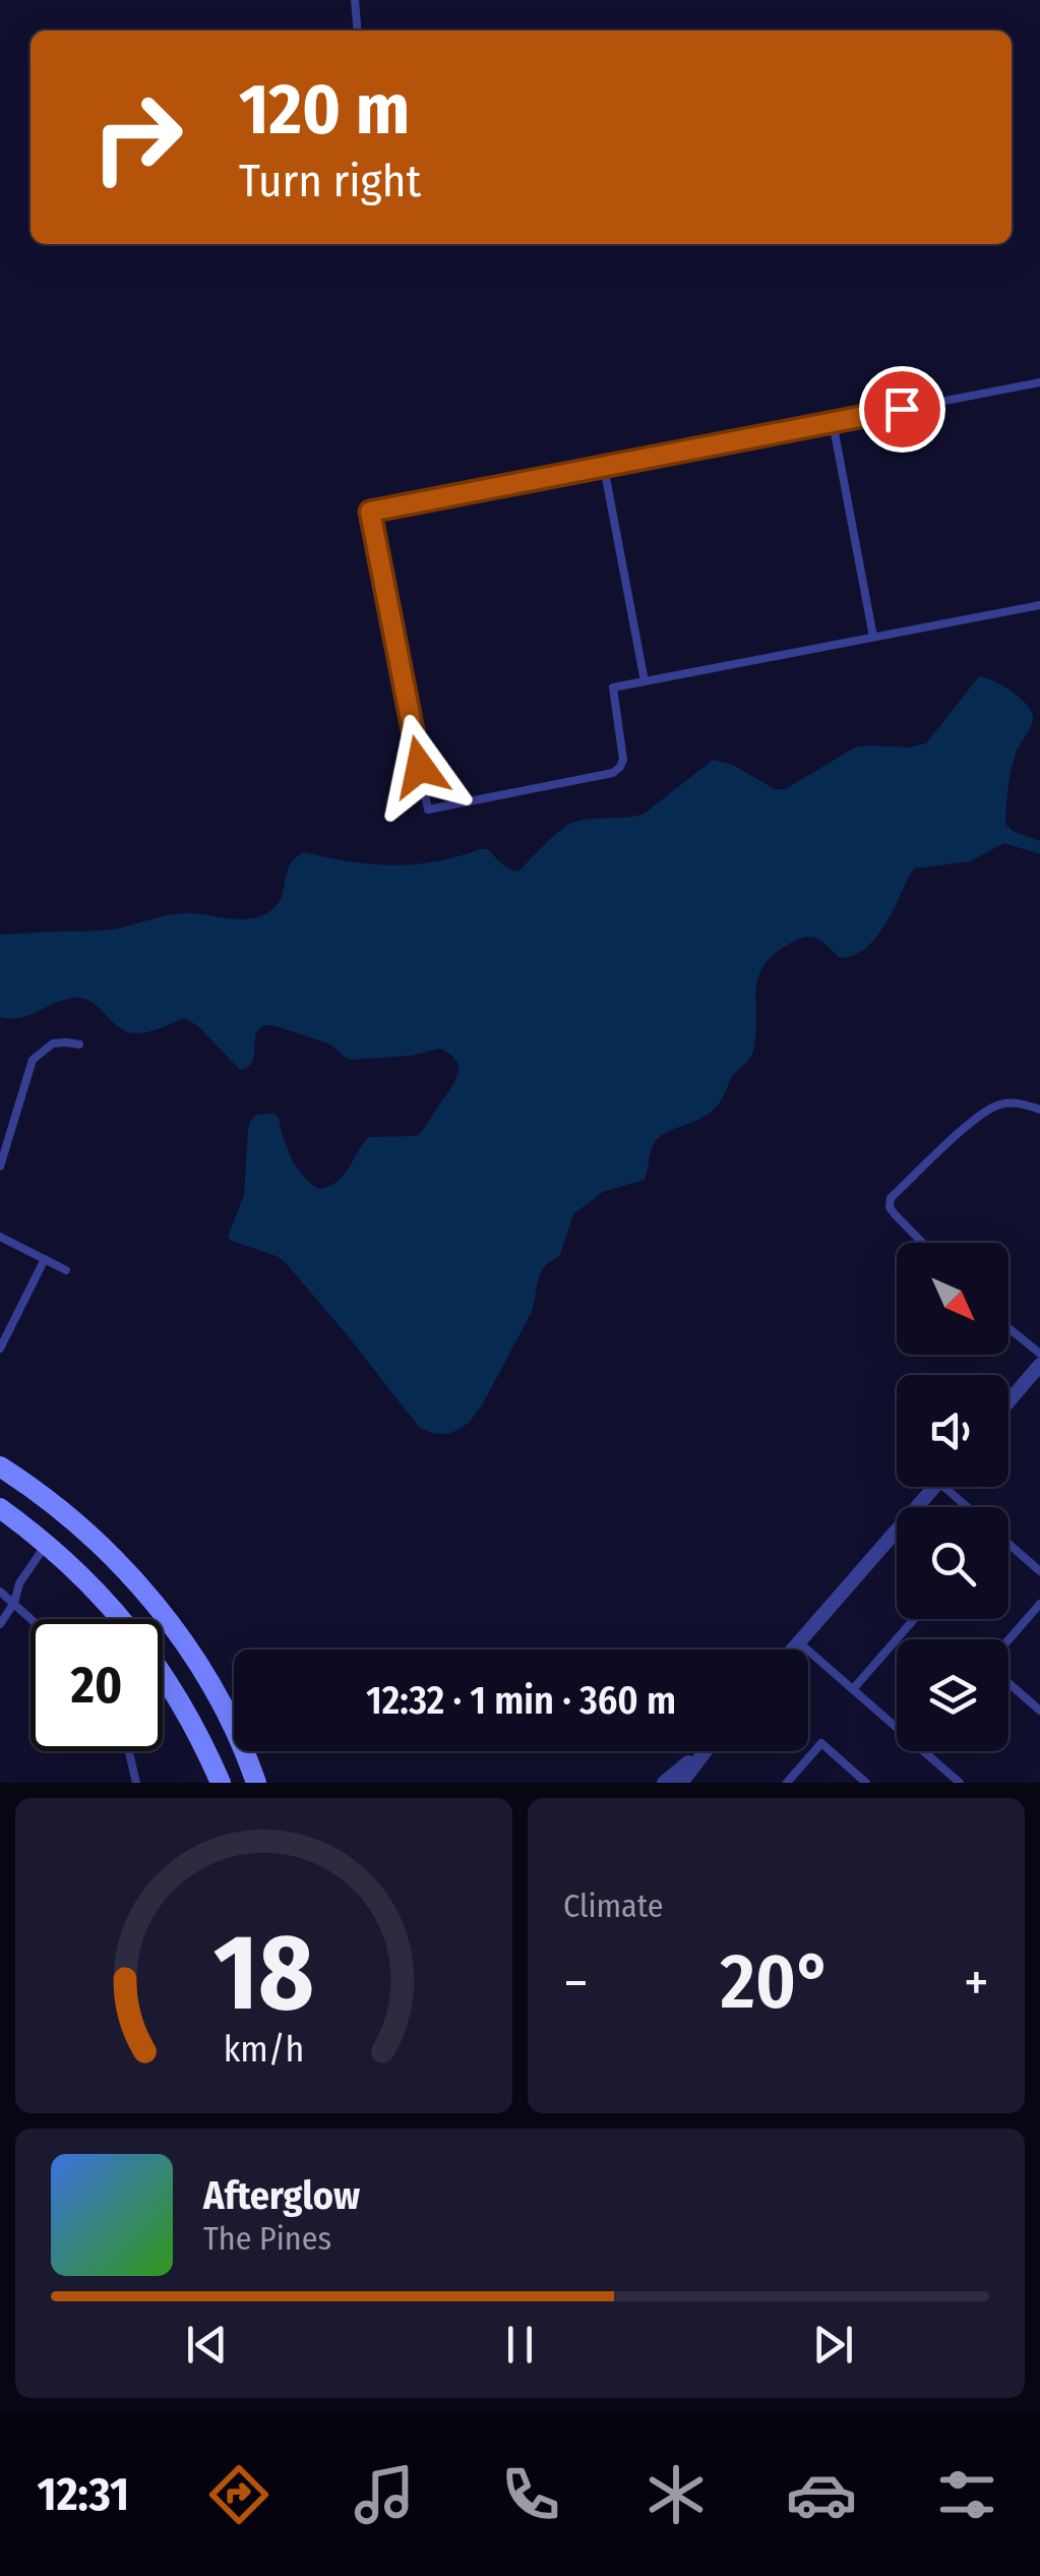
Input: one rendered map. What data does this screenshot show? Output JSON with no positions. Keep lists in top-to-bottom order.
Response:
{
  "north": "bottom right",
  "page": {
    "turn": ["120 m", "Turn right"],
    "limit": "20",
    "trip": "12:32 · 1 min · 360 m",
    "tile": "Climate",
    "heat": ["−", "20°", "+"],
    "song": ["Afterglow", "The Pines"],
    "tabs": "12:31",
    "gauge": ["18", "km/h"]
  }
}
